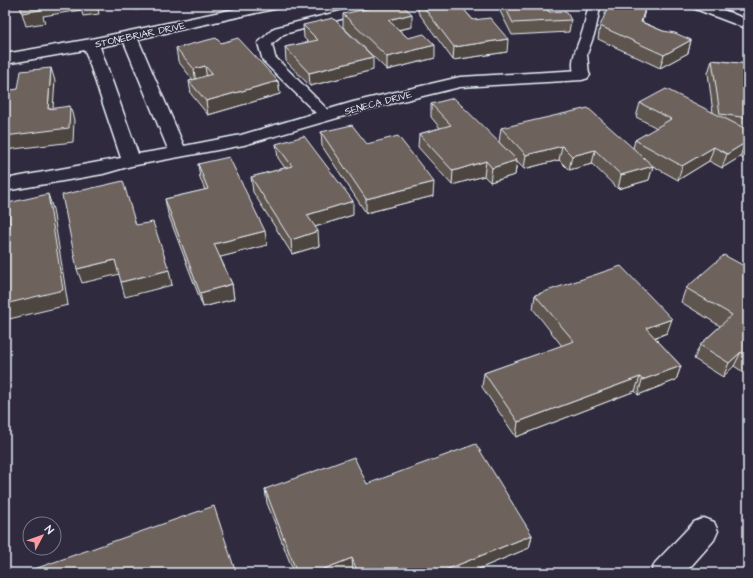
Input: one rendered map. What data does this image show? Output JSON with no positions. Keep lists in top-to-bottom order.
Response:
{
  "streets": {
    "street": ["STONEBRIAR DRIVE", "SENECA DRIVE"]
  },
  "north": "top right"
}
